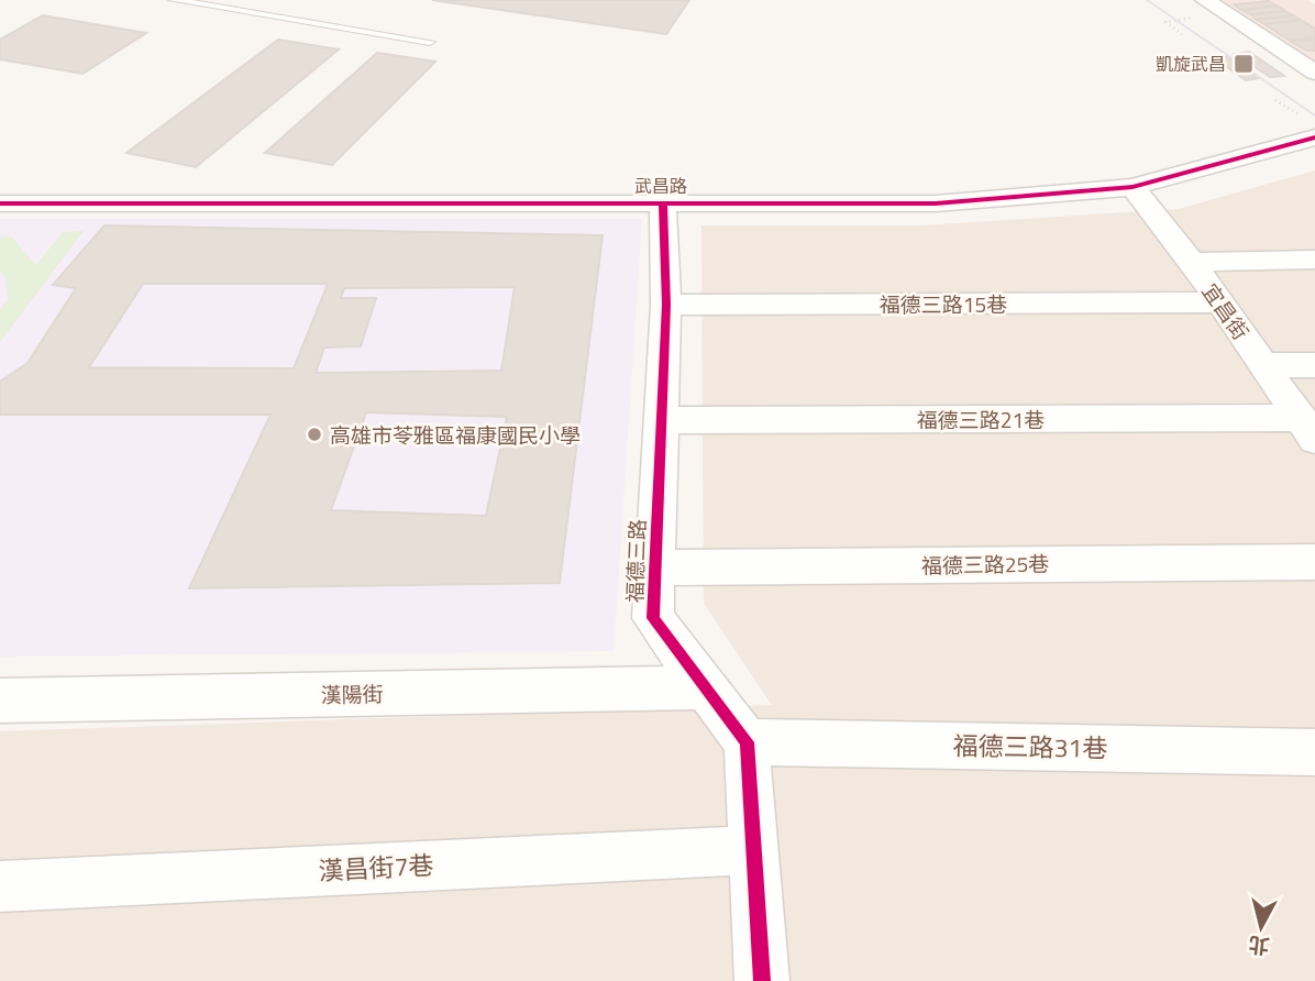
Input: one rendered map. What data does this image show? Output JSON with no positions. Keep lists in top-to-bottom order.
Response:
{
  "streets": {
    "street": [
      "武昌路",
      "福德三路15巷",
      "宜昌街",
      "福德三路21巷",
      "福德三路",
      "福德三路25巷",
      "漢陽街",
      "福德三路31巷",
      "漢昌街7巷"
    ]
  },
  "crossings": [
    ["武昌路", "宜昌街"],
    ["武昌路", "福德三路"],
    ["福德三路15巷", "宜昌街"],
    ["福德三路15巷", "福德三路"],
    ["宜昌街", "福德三路21巷"],
    ["福德三路21巷", "福德三路"],
    ["福德三路", "福德三路25巷"],
    ["福德三路", "漢陽街"],
    ["福德三路", "福德三路31巷"]
  ],
  "places": {
    "transit": ["凱旋武昌"],
    "other": ["高雄市苓雅區福康國民小學"]
  },
  "north": "bottom"
}
